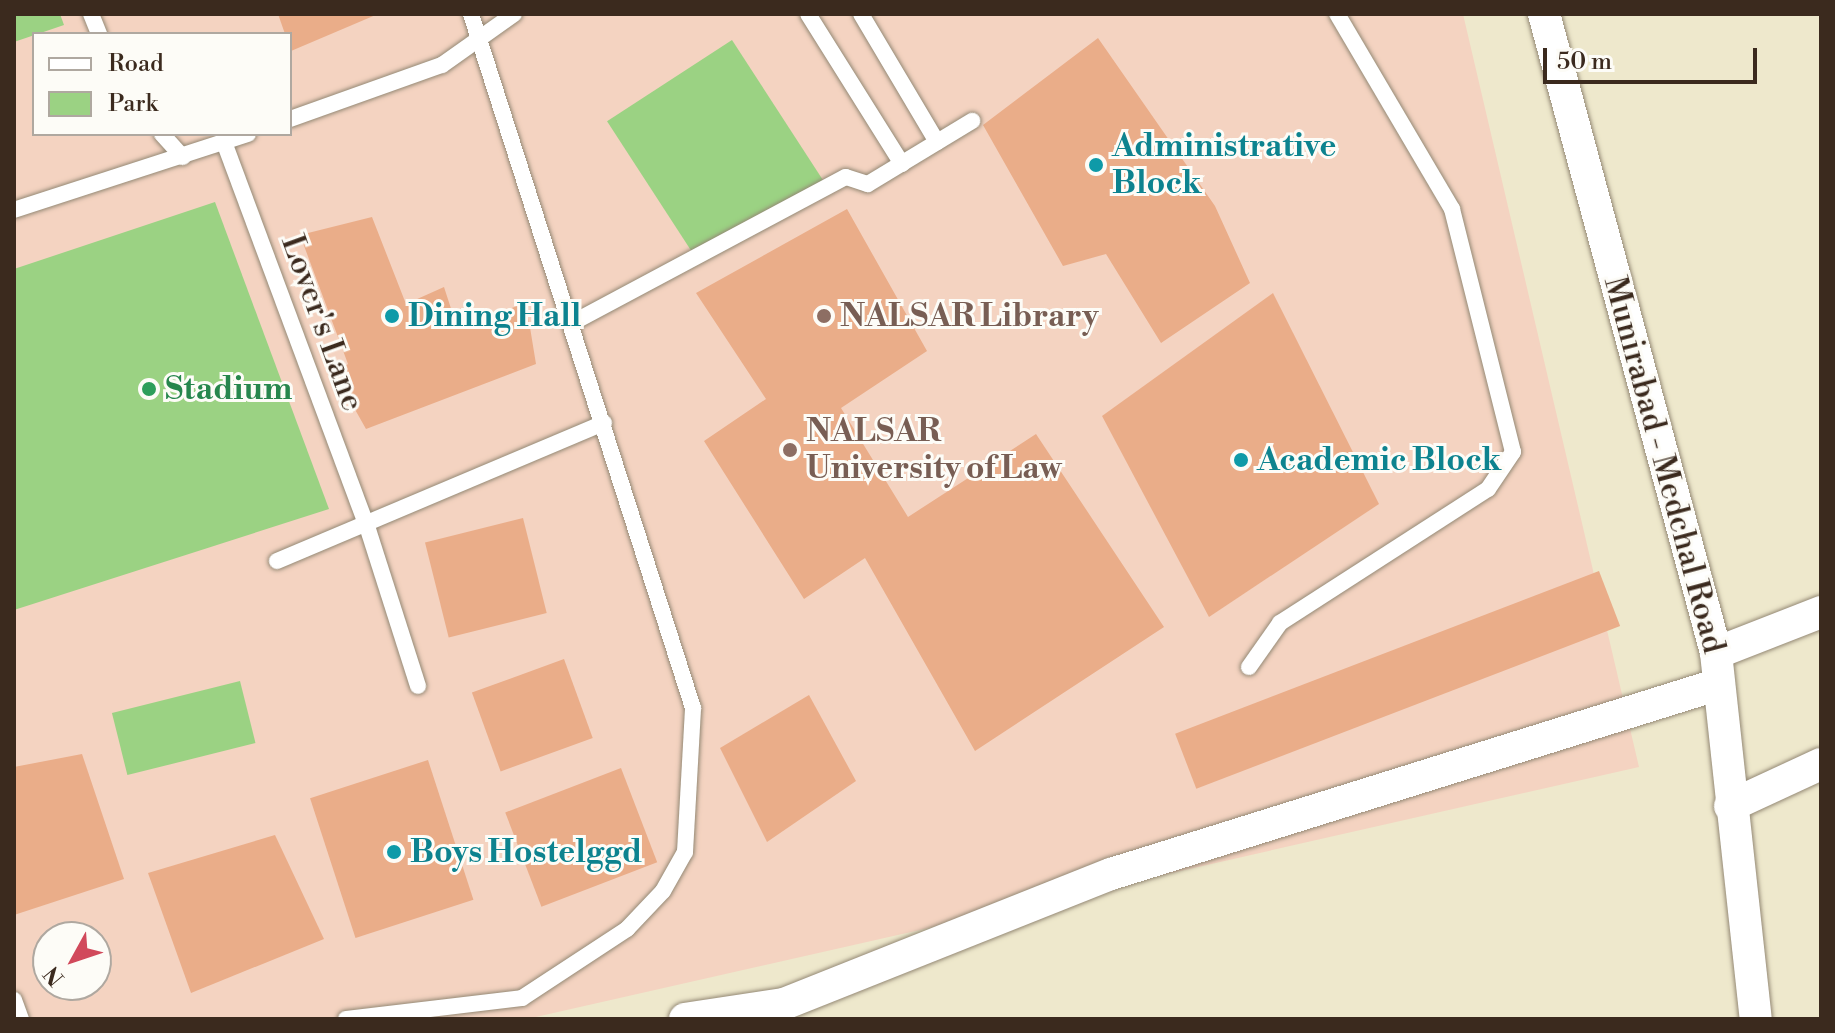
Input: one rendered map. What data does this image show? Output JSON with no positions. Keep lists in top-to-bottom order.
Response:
{
  "streets": {
    "street": ["Munirabad - Medchal Road"],
    "lane": ["Lover's Lane"]
  },
  "places": [
    "Administrative Block",
    "Dining Hall",
    "NALSAR Library",
    "Stadium",
    "NALSAR University of Law",
    "Academic Block",
    "Boys Hostelggd"
  ],
  "legend": ["Road", "Park"],
  "scale_bar": "50 m",
  "north": "bottom left"
}
